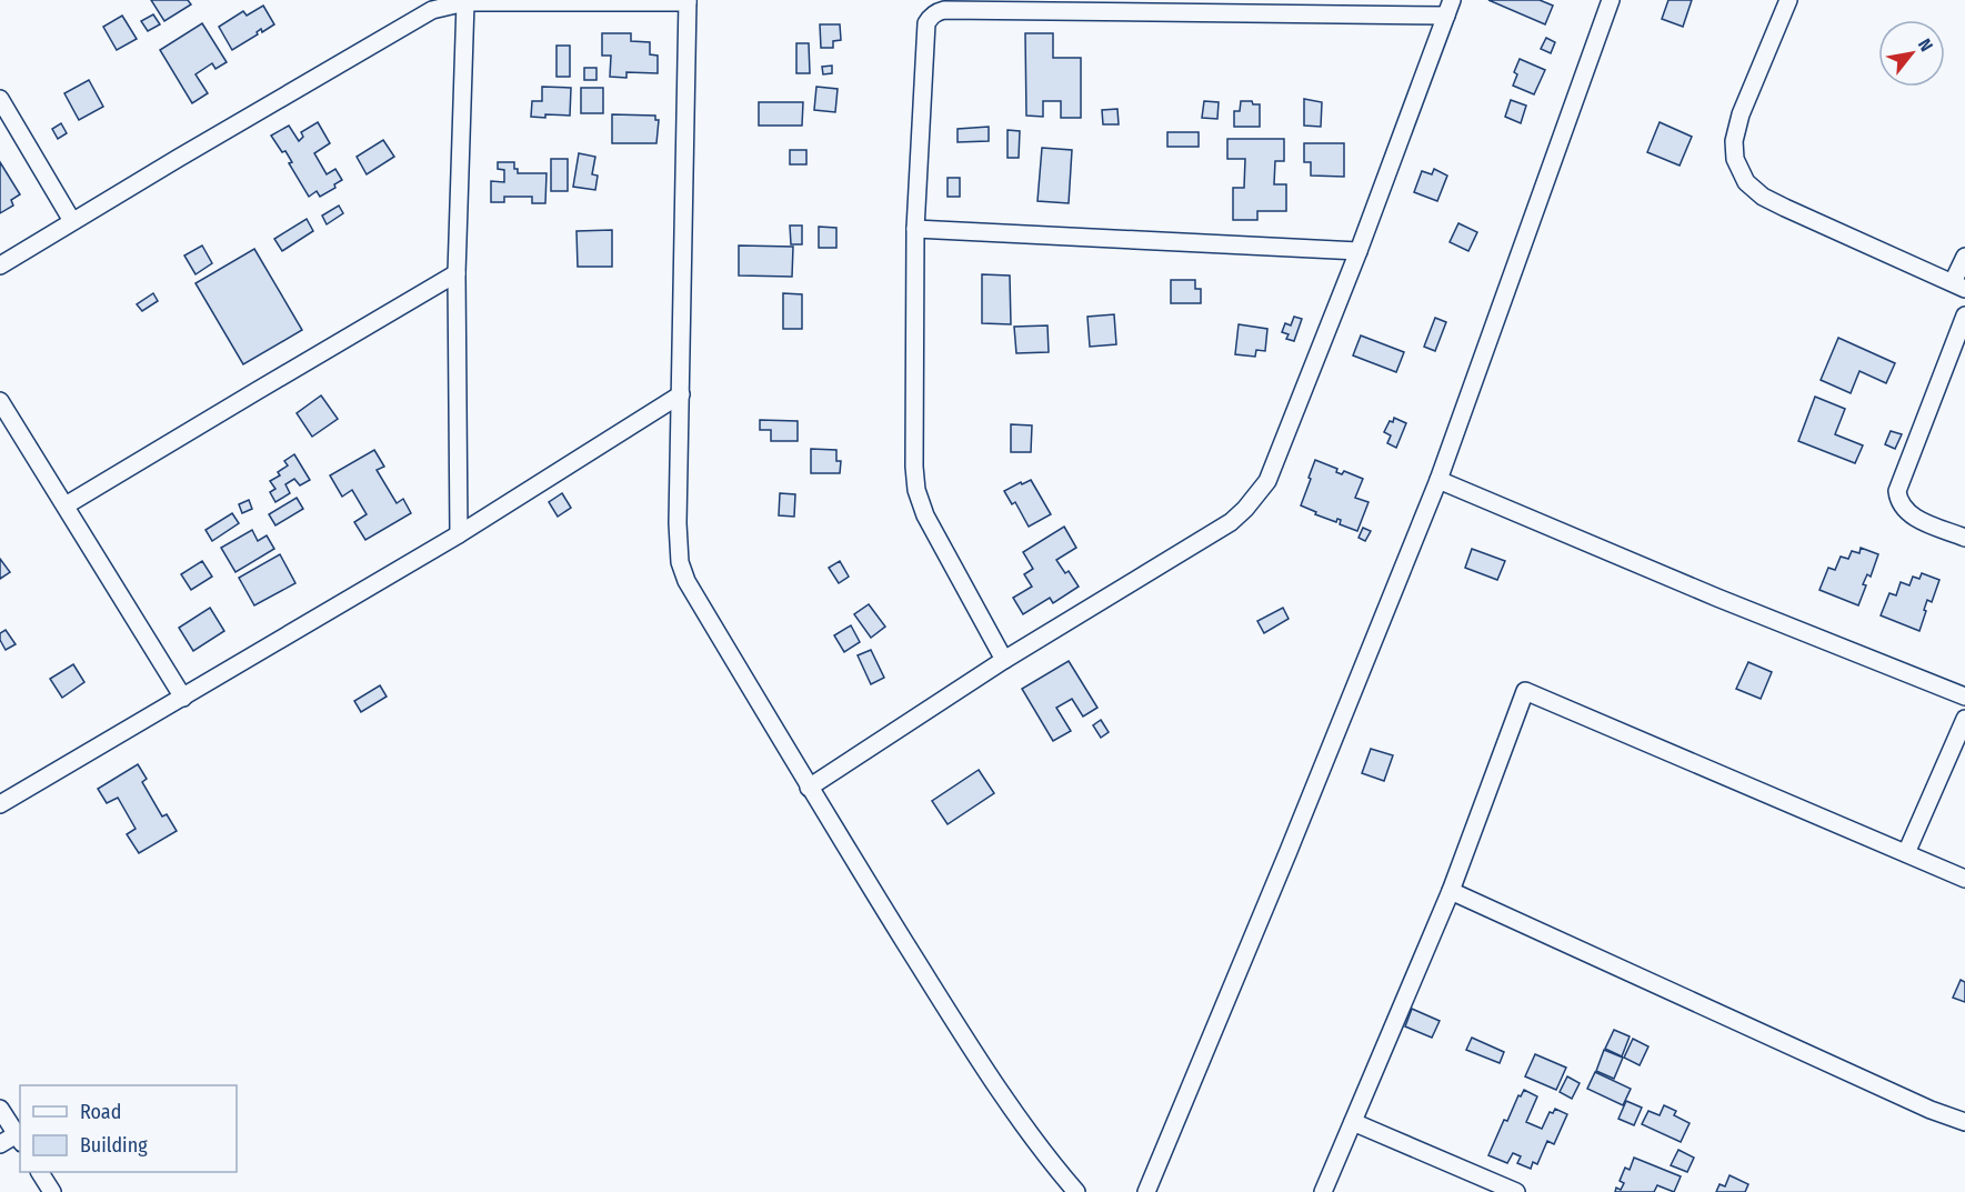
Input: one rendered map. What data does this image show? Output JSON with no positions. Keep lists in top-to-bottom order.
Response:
{
  "legend": ["Road", "Building"],
  "north": "top right"
}
